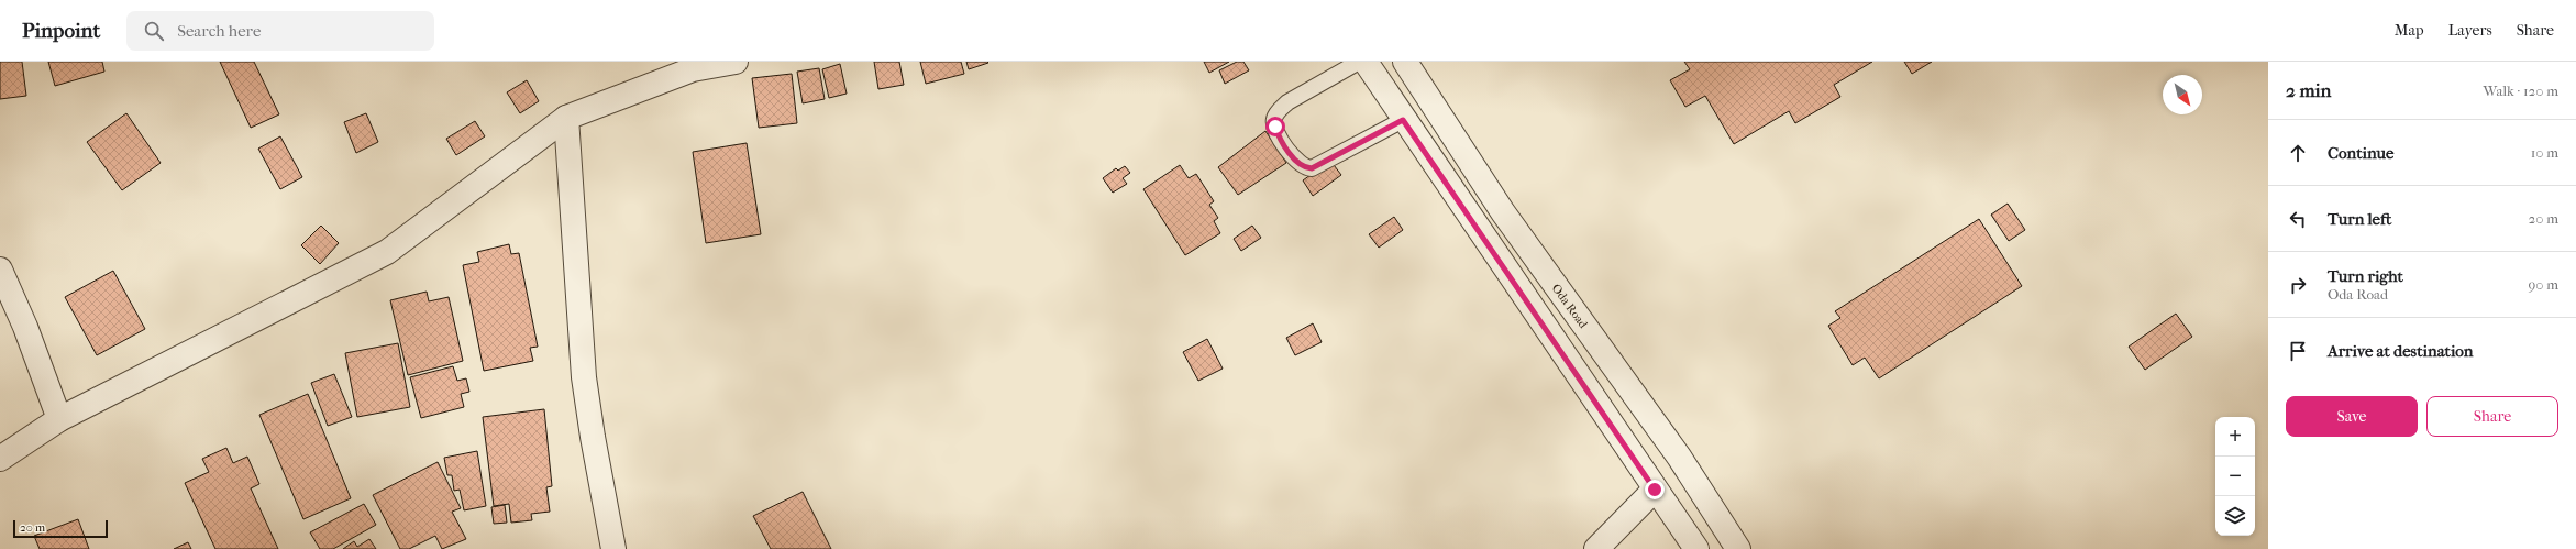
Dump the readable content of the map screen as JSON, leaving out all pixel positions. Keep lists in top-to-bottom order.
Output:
{
  "streets": {
    "street": ["Oda Road"]
  },
  "scale_bar": "20 m",
  "north": "bottom right",
  "page": {
    "header": "Pinpoint",
    "search": "Search here",
    "nav": ["Map", "Layers", "Share"],
    "heading": ["2 min", "Walk · 120 m"],
    "list": [
      ["Continue", "10 m"],
      ["Turn left", "20 m"],
      ["Turn right", "Oda Road", "90 m"],
      "Arrive at destination"
    ],
    "buttons": ["Save", "Share"],
    "map_buttons": ["+", "−"],
    "scale": "20 m"
  }
}
